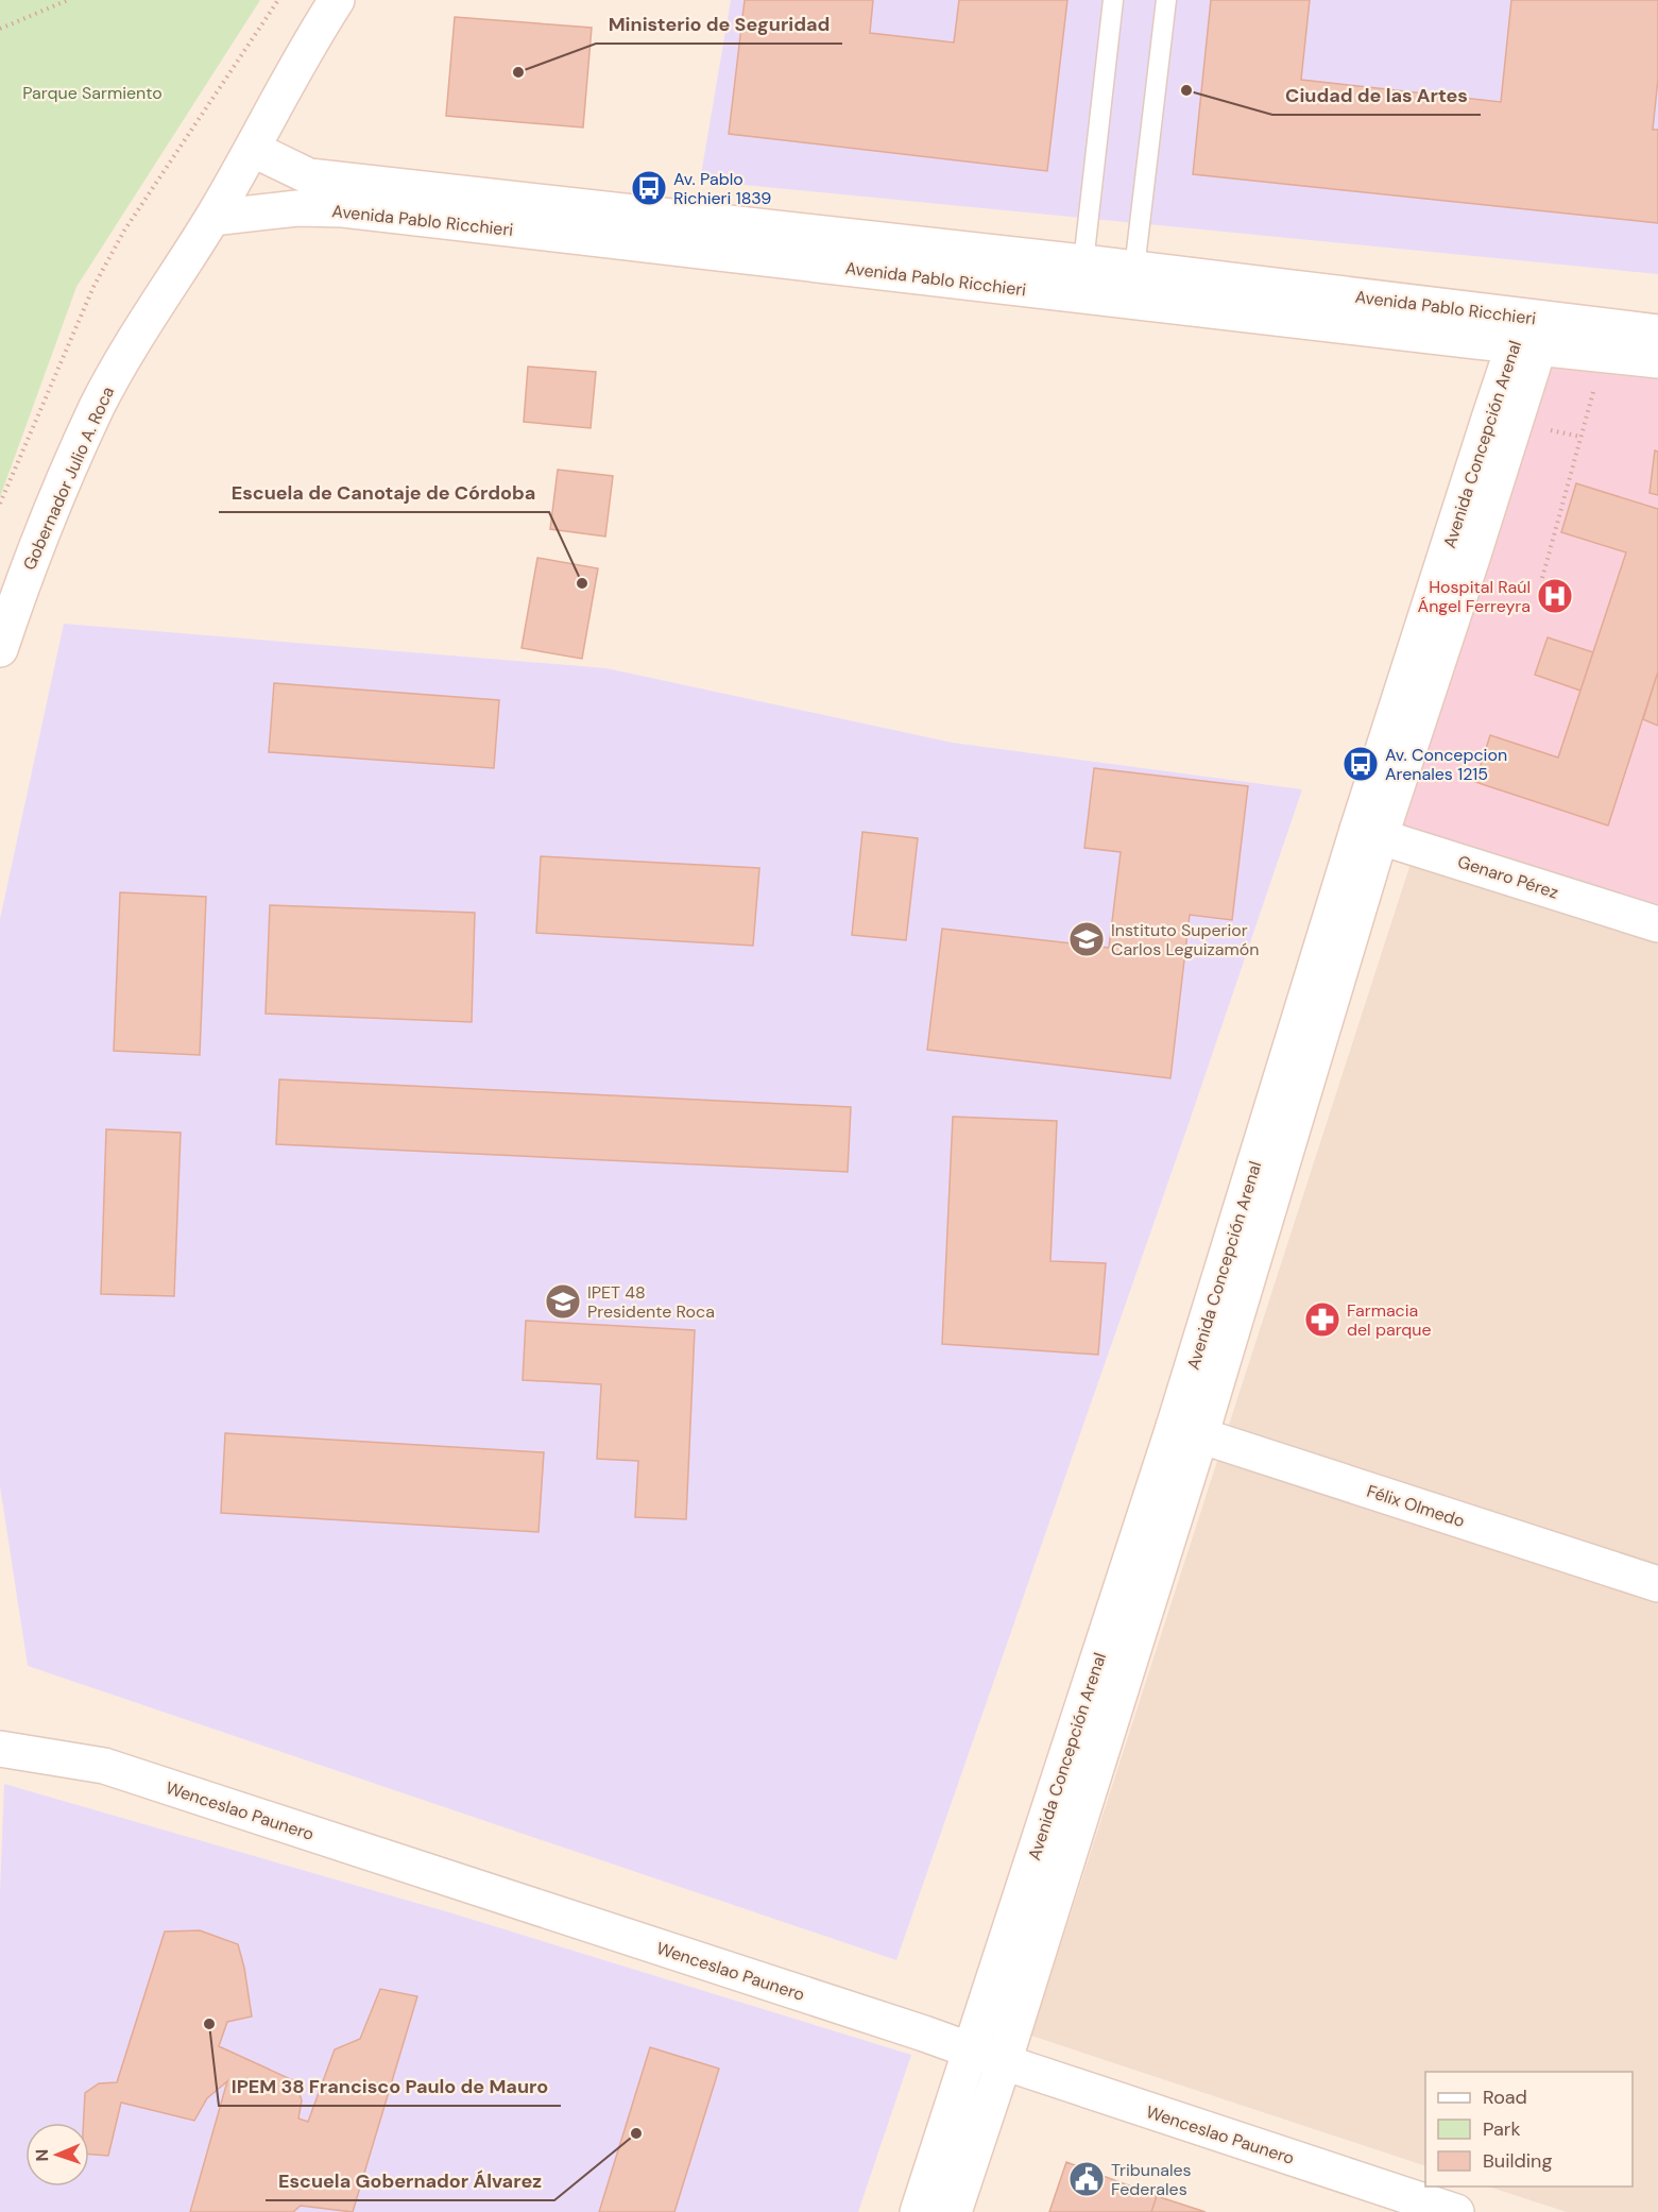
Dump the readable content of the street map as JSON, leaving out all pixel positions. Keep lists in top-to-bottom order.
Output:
{
  "streets": {
    "main road": [
      "Avenida Pablo Ricchieri",
      "Avenida Concepción Arenal",
      "Gobernador Julio A. Roca",
      "Genaro Pérez",
      "Félix Olmedo",
      "Wenceslao Paunero"
    ]
  },
  "crossings": [
    ["Avenida Pablo Ricchieri", "Avenida Concepción Arenal"],
    ["Avenida Pablo Ricchieri", "Gobernador Julio A. Roca"],
    ["Avenida Concepción Arenal", "Genaro Pérez"],
    ["Avenida Concepción Arenal", "Félix Olmedo"],
    ["Avenida Concepción Arenal", "Wenceslao Paunero"]
  ],
  "parks": ["Parque Sarmiento"],
  "places": {
    "other": [
      "Ministerio de Seguridad",
      "Ciudad de las Artes",
      "Escuela de Canotaje de Córdoba",
      "IPEM 38 Francisco Paulo de Mauro",
      "Escuela Gobernador Álvarez"
    ],
    "bus stop": ["Av. Pablo Richieri 1839", "Av. Concepcion Arenales 1215"],
    "hospital": ["Hospital Raúl Ángel Ferreyra"],
    "school or university": ["Instituto Superior Carlos Leguizamón", "IPET 48 Presidente Roca"],
    "pharmacy": ["Farmacia del parque"],
    "public building": ["Tribunales Federales"]
  },
  "legend": ["Road", "Park", "Building"],
  "north": "left"
}
